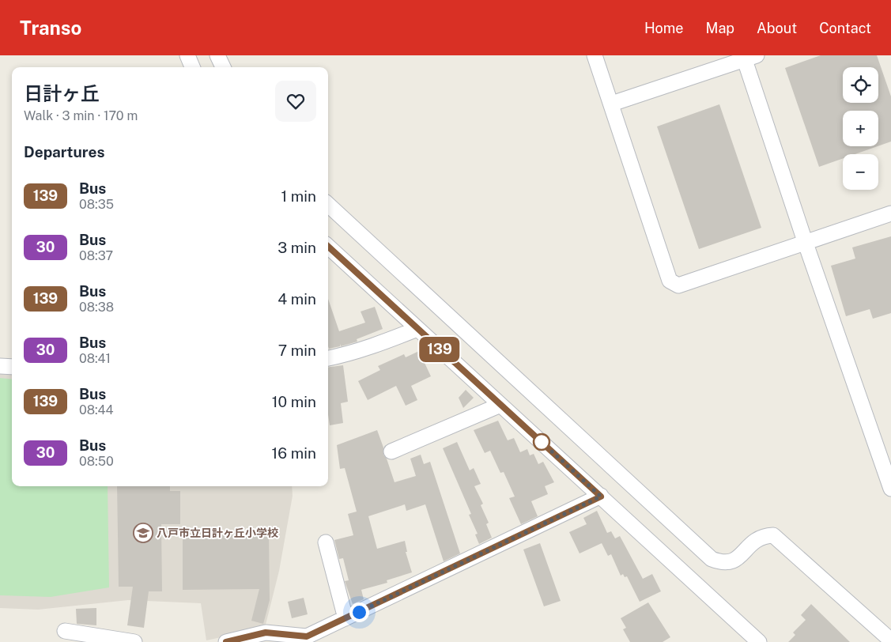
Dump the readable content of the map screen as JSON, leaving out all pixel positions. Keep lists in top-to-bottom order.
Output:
{
  "places": {
    "school or university": ["八戸市立日計ヶ丘小学校"]
  },
  "lines": ["bus line 139"],
  "page": {
    "header": "Transo",
    "nav": [
      "Home",
      "Map",
      "About",
      "Contact"
    ],
    "on_map": "139",
    "map_buttons": ["+", "−"],
    "heading": [
      ["日計ヶ丘", "Walk · 3 min · 170 m"],
      "Departures"
    ],
    "list": [
      {
        "mark": "139",
        "name": "Bus",
        "note": "08:35",
        "value": "1 min"
      },
      {
        "mark": "30",
        "name": "Bus",
        "note": "08:37",
        "value": "3 min"
      },
      {
        "mark": "139",
        "name": "Bus",
        "note": "08:38",
        "value": "4 min"
      },
      {
        "mark": "30",
        "name": "Bus",
        "note": "08:41",
        "value": "7 min"
      },
      {
        "mark": "139",
        "name": "Bus",
        "note": "08:44",
        "value": "10 min"
      },
      {
        "mark": "30",
        "name": "Bus",
        "note": "08:50",
        "value": "16 min"
      }
    ]
  }
}
